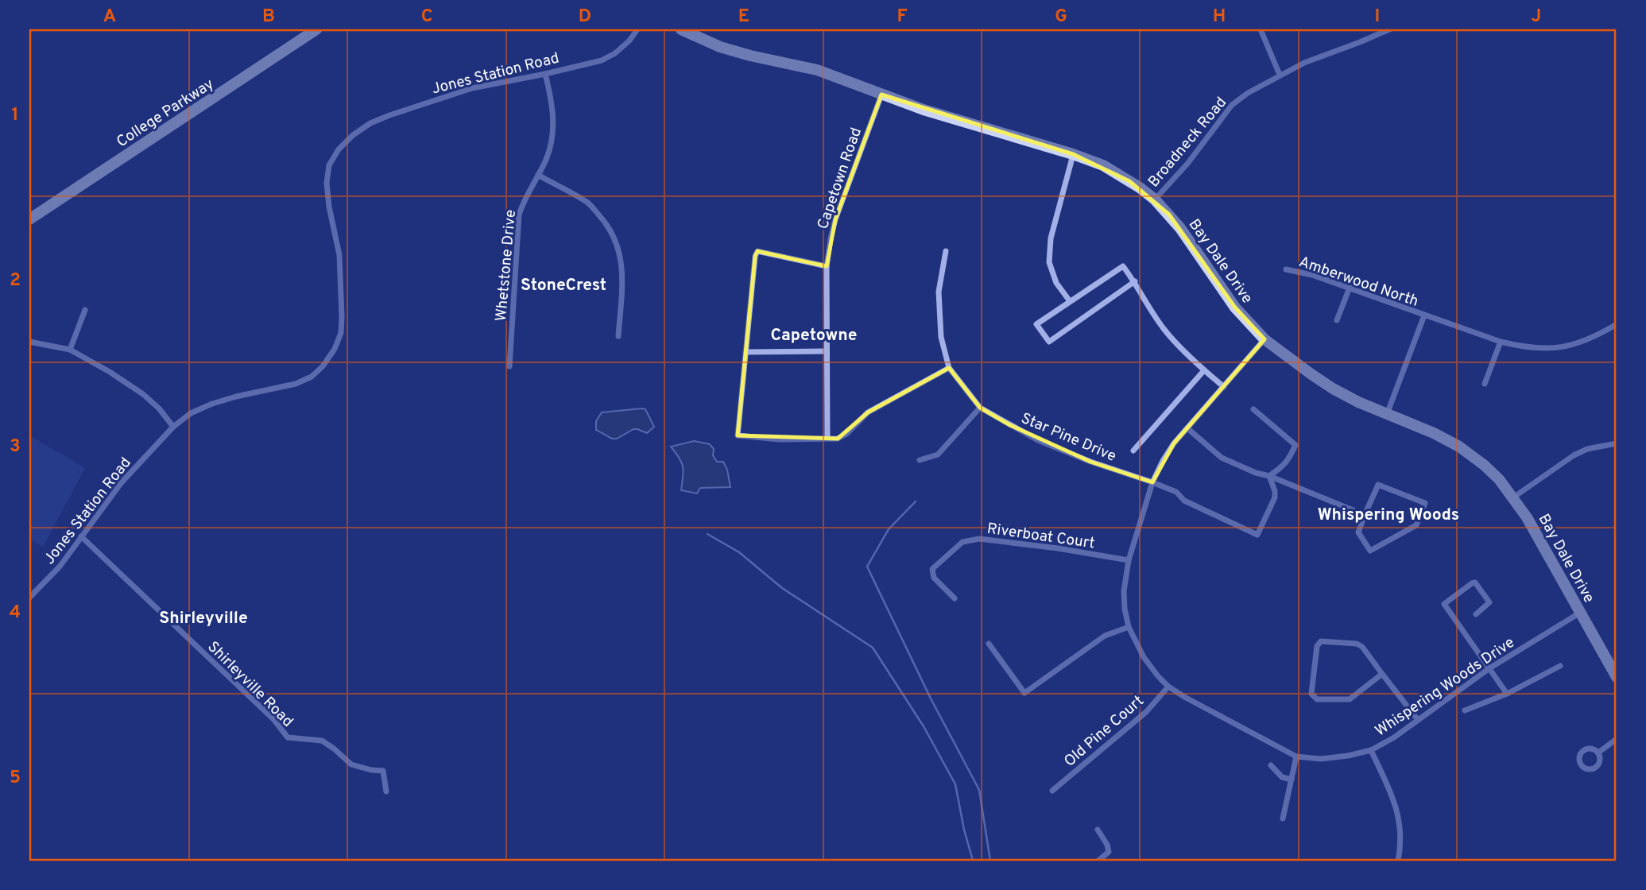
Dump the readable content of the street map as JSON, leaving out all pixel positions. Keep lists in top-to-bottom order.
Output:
{
  "streets": {
    "street": [
      "Jones Station Road",
      "College Parkway",
      "Broadneck Road",
      "Capetown Road",
      "Bay Dale Drive",
      "Whetstone Drive",
      "Amberwood North",
      "Star Pine Drive",
      "Riverboat Court",
      "Shirleyville Road",
      "Whispering Woods Drive",
      "Old Pine Court"
    ]
  },
  "crossings": [
    ["Jones Station Road", "Whetstone Drive"],
    ["Jones Station Road", "Shirleyville Road"],
    ["Broadneck Road", "Bay Dale Drive"],
    ["Capetown Road", "Bay Dale Drive"],
    ["Bay Dale Drive", "Whispering Woods Drive"],
    ["Star Pine Drive", "Whispering Woods Drive"],
    ["Riverboat Court", "Whispering Woods Drive"],
    ["Whispering Woods Drive", "Old Pine Court"]
  ],
  "districts": [
    "StoneCrest",
    "Capetowne",
    "Whispering Woods",
    "Shirleyville"
  ],
  "grid": {
    "columns": [
      "A",
      "B",
      "C",
      "D",
      "E",
      "F",
      "G",
      "H",
      "I",
      "J"
    ],
    "rows": [
      "1",
      "2",
      "3",
      "4",
      "5"
    ]
  }
}
